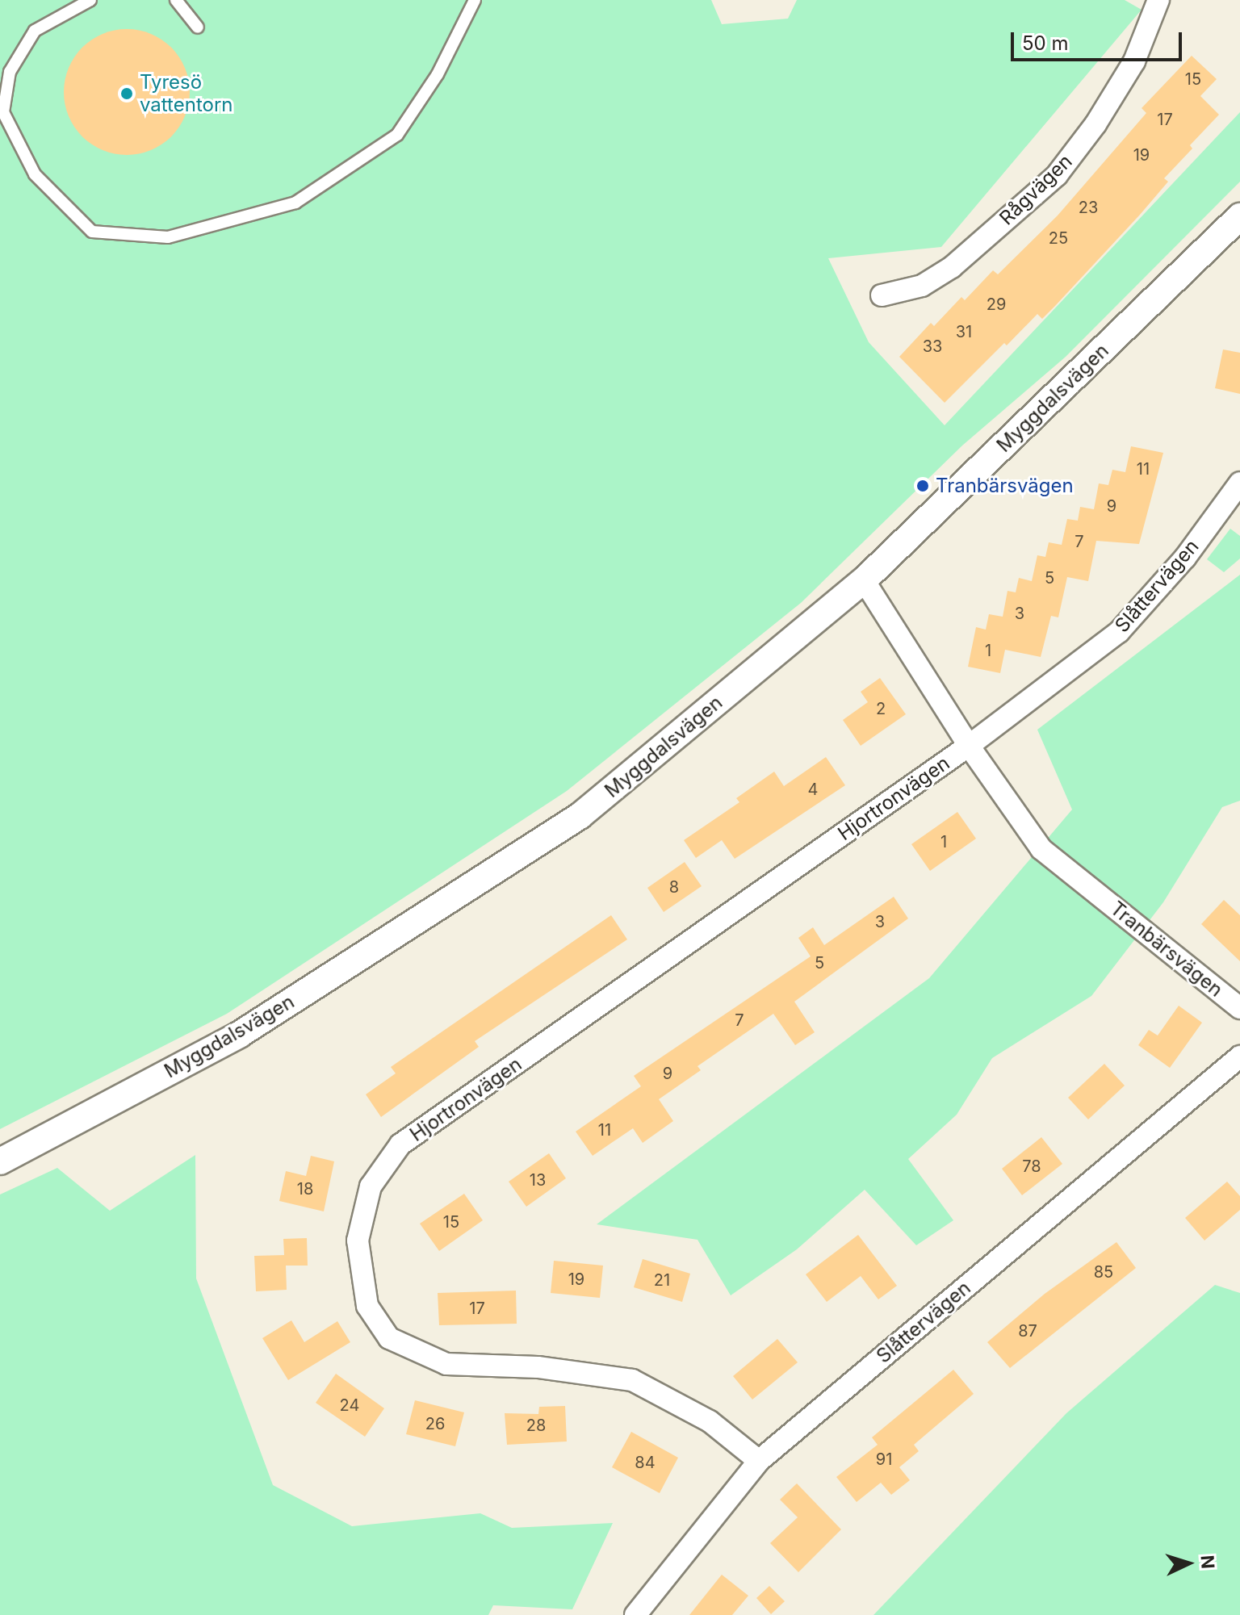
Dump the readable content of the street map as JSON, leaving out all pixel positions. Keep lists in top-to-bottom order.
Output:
{
  "streets": {
    "street": [
      "Rågvägen",
      "Myggdalsvägen",
      "Slåttervägen",
      "Hjortronvägen",
      "Tranbärsvägen"
    ]
  },
  "crossings": [
    ["Myggdalsvägen", "Tranbärsvägen"],
    ["Slåttervägen", "Hjortronvägen"],
    ["Slåttervägen", "Tranbärsvägen"],
    ["Hjortronvägen", "Tranbärsvägen"]
  ],
  "places": ["Tyresö vattentorn", "Tranbärsvägen"],
  "house_numbers": [
    "15",
    "17",
    "19",
    "23",
    "25",
    "29",
    "31",
    "33",
    "11",
    "9",
    "7",
    "5",
    "3",
    "1",
    "2",
    "4",
    "1",
    "8",
    "3",
    "5",
    "7",
    "9",
    "11",
    "78",
    "13",
    "18",
    "15",
    "85",
    "19",
    "21",
    "17",
    "87",
    "24",
    "26",
    "28",
    "91",
    "84"
  ],
  "scale_bar": "50 m",
  "north": "right"
}
